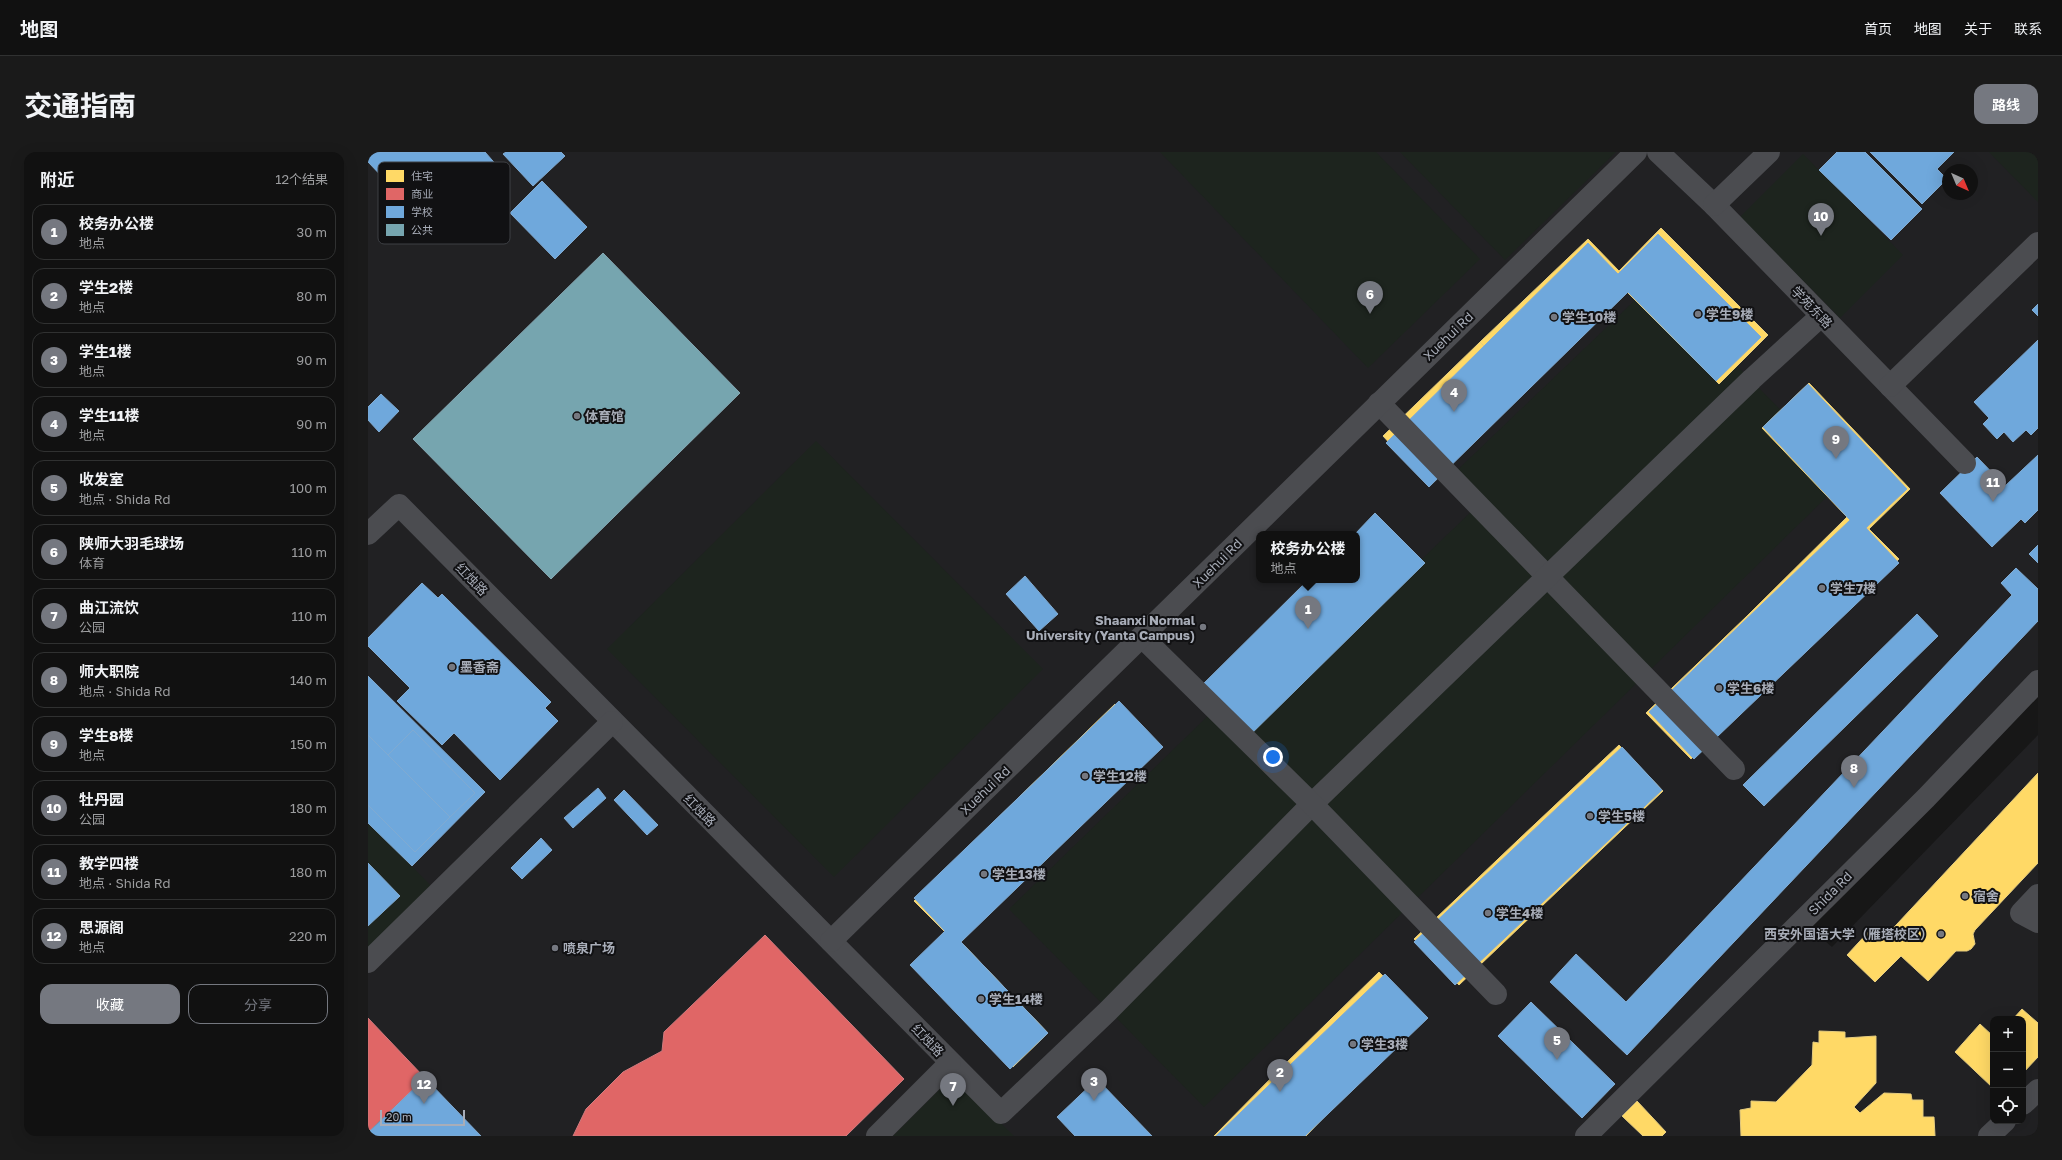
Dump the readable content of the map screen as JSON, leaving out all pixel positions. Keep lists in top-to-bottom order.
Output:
{
  "streets": {
    "street": [
      "学苑东路",
      "Xuehui Rd",
      "红烛路",
      "Shida Rd"
    ]
  },
  "crossings": [
    ["Xuehui Rd", "红烛路"]
  ],
  "places": [
    "学生9楼",
    "学生10楼",
    "体育馆",
    "学生7楼",
    "Shaanxi Normal University (Yanta Campus)",
    "墨香斋",
    "学生6楼",
    "学生12楼",
    "学生5楼",
    "学生13楼",
    "宿舍",
    "学生4楼",
    "西安外国语大学（雁塔校区）",
    "喷泉广场",
    "学生14楼",
    "学生3楼"
  ],
  "legend": [
    "住宅",
    "商业",
    "学校",
    "公共"
  ],
  "scale_bar": "20 m",
  "north": "bottom right",
  "page": {
    "header": "地图",
    "nav": [
      "首页",
      "地图",
      "关于",
      "联系"
    ],
    "title": "交通指南",
    "buttons": [
      "路线",
      ["收藏", "分享"]
    ],
    "heading": ["附近", "12个结果"],
    "pins": [
      "10",
      "6",
      "4",
      "9",
      "11",
      "1",
      "8",
      "5",
      "2",
      "3",
      "12",
      "7"
    ],
    "list": [
      {
        "mark": "1",
        "name": "校务办公楼",
        "note": "地点",
        "value": "30 m"
      },
      {
        "mark": "2",
        "name": "学生2楼",
        "note": "地点",
        "value": "80 m"
      },
      {
        "mark": "3",
        "name": "学生1楼",
        "note": "地点",
        "value": "90 m"
      },
      {
        "mark": "4",
        "name": "学生11楼",
        "note": "地点",
        "value": "90 m"
      },
      {
        "mark": "5",
        "name": "收发室",
        "note": "地点 · Shida Rd",
        "value": "100 m"
      },
      {
        "mark": "6",
        "name": "陕师大羽毛球场",
        "note": "体育",
        "value": "110 m"
      },
      {
        "mark": "7",
        "name": "曲江流饮",
        "note": "公园",
        "value": "110 m"
      },
      {
        "mark": "8",
        "name": "师大职院",
        "note": "地点 · Shida Rd",
        "value": "140 m"
      },
      {
        "mark": "9",
        "name": "学生8楼",
        "note": "地点",
        "value": "150 m"
      },
      {
        "mark": "10",
        "name": "牡丹园",
        "note": "公园",
        "value": "180 m"
      },
      {
        "mark": "11",
        "name": "教学四楼",
        "note": "地点 · Shida Rd",
        "value": "180 m"
      },
      {
        "mark": "12",
        "name": "思源阁",
        "note": "地点",
        "value": "220 m"
      }
    ],
    "popup": ["校务办公楼", "地点"],
    "map_buttons": ["+", "−"],
    "scale": "20 m"
  }
}
